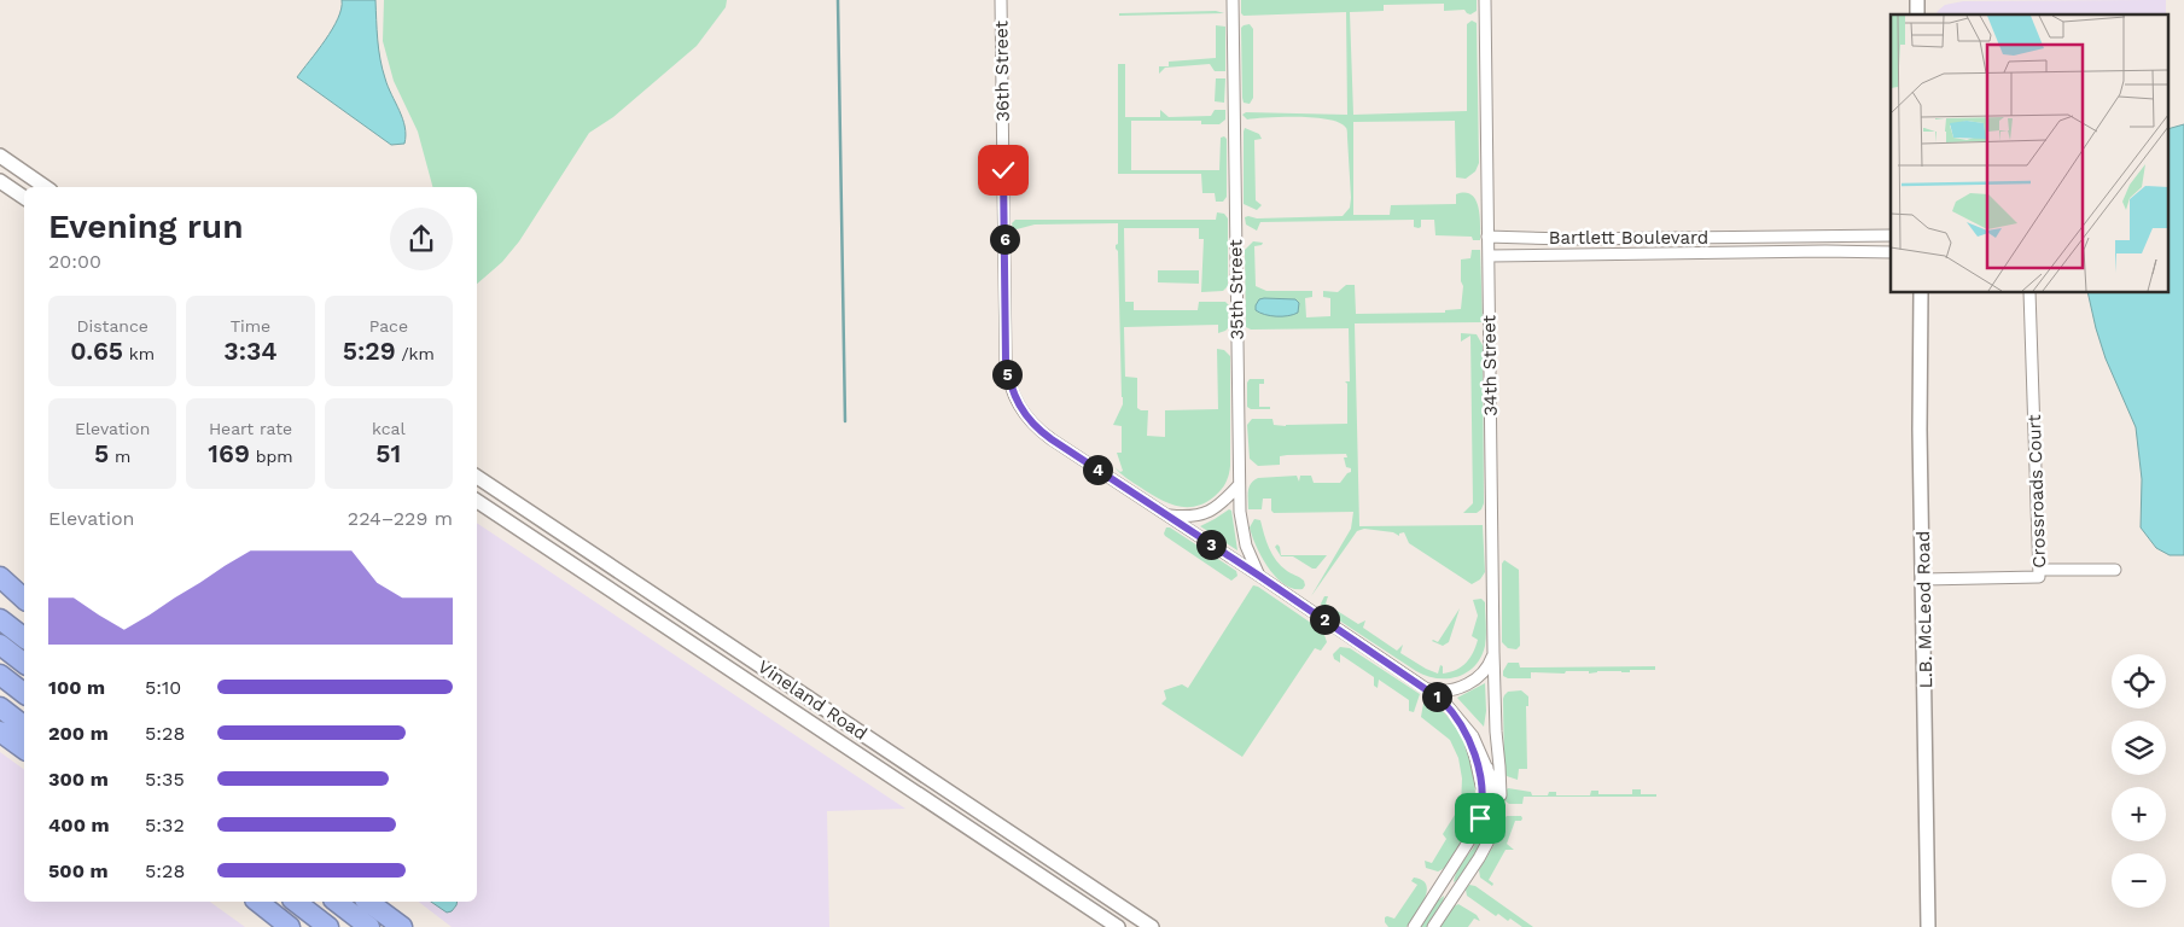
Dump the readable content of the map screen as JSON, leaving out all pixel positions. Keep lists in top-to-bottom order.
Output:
{
  "streets": {
    "street": [
      "36th Street",
      "Bartlett Boulevard",
      "35th Street",
      "34th Street",
      "Crossroads Court",
      "L.B. McLeod Road",
      "Vineland Road"
    ]
  },
  "crossings": [
    ["36th Street", "35th Street"],
    ["36th Street", "34th Street"],
    ["Bartlett Boulevard", "34th Street"],
    ["Crossroads Court", "L.B. McLeod Road"]
  ],
  "page": {
    "heading": ["Evening run", "20:00"],
    "pins": [
      "6",
      "5",
      "4",
      "3",
      "2",
      "1"
    ],
    "stats": [
      ["Distance", "0.65 km"],
      ["Time", "3:34"],
      ["Pace", "5:29 /km"],
      ["Elevation", "5 m"],
      ["Heart rate", "169 bpm"],
      ["kcal", "51"]
    ],
    "chart": ["Elevation", "224–229 m"],
    "map_buttons": ["+", "−"],
    "list": [
      {
        "name": "100 m",
        "note": "5:10"
      },
      {
        "name": "200 m",
        "note": "5:28"
      },
      {
        "name": "300 m",
        "note": "5:35"
      },
      {
        "name": "400 m",
        "note": "5:32"
      },
      {
        "name": "500 m",
        "note": "5:28"
      }
    ]
  }
}
